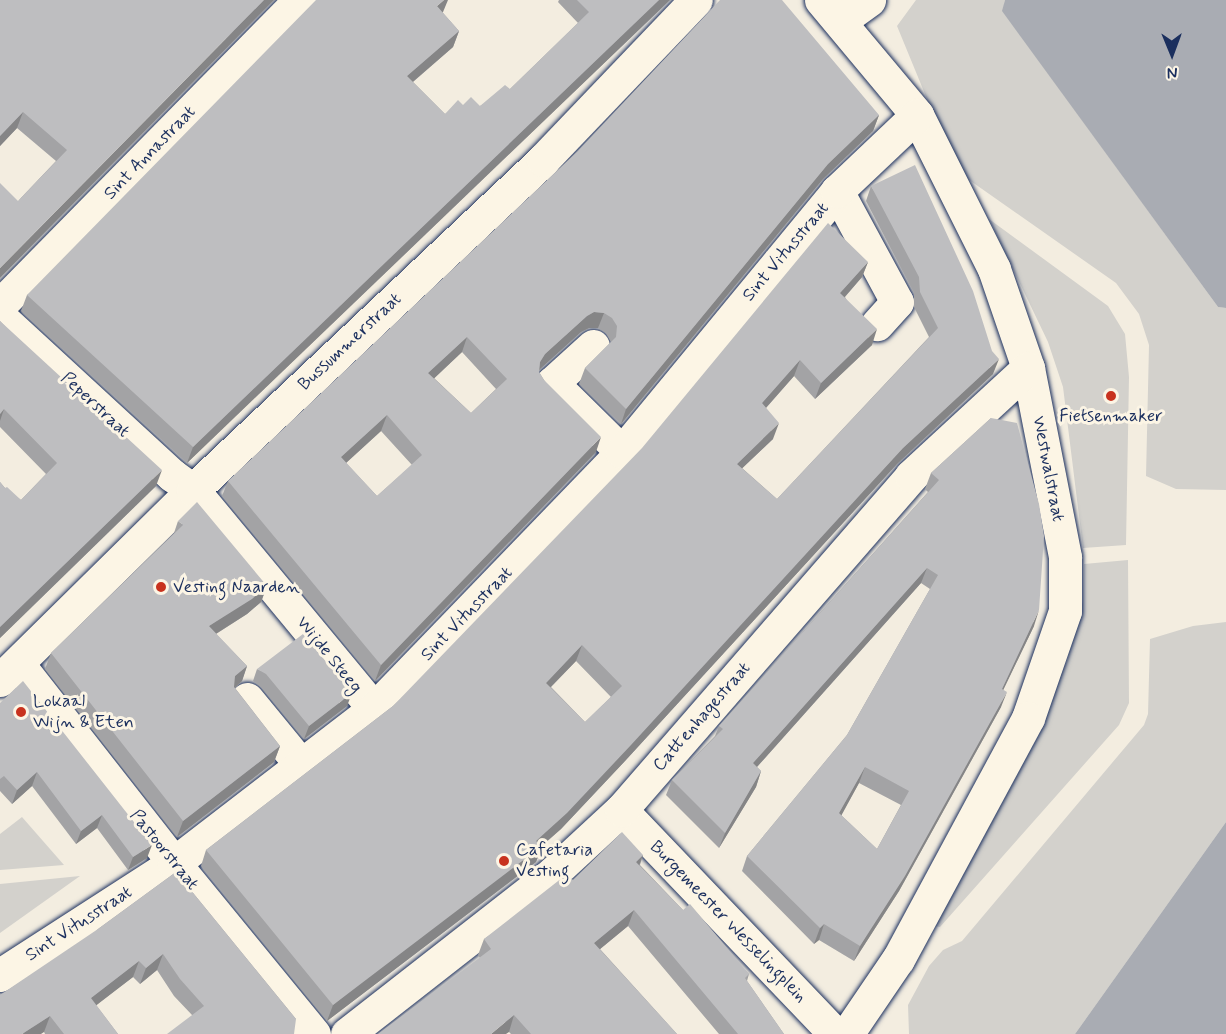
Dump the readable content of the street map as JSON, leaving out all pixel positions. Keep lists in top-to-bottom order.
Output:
{
  "streets": {
    "street": [
      "Sint Annastraat",
      "Sint Vitusstraat",
      "Bussummerstraat",
      "Peperstraat",
      "Westwalstraat",
      "Wijde Steeg",
      "Cattenhagestraat",
      "Pastoorstraat",
      "Burgemeester Wesselingplein"
    ]
  },
  "crossings": [
    ["Sint Vitusstraat", "Westwalstraat"],
    ["Sint Vitusstraat", "Wijde Steeg"],
    ["Sint Vitusstraat", "Pastoorstraat"],
    ["Bussummerstraat", "Peperstraat"],
    ["Bussummerstraat", "Wijde Steeg"],
    ["Bussummerstraat", "Pastoorstraat"],
    ["Peperstraat", "Wijde Steeg"],
    ["Westwalstraat", "Cattenhagestraat"],
    ["Cattenhagestraat", "Burgemeester Wesselingplein"]
  ],
  "places": [
    "Fietsenmaker",
    "Vesting Naarden",
    "Lokaal Wijn & Eten",
    "Cafetaria Vesting"
  ],
  "north": "bottom"
}
